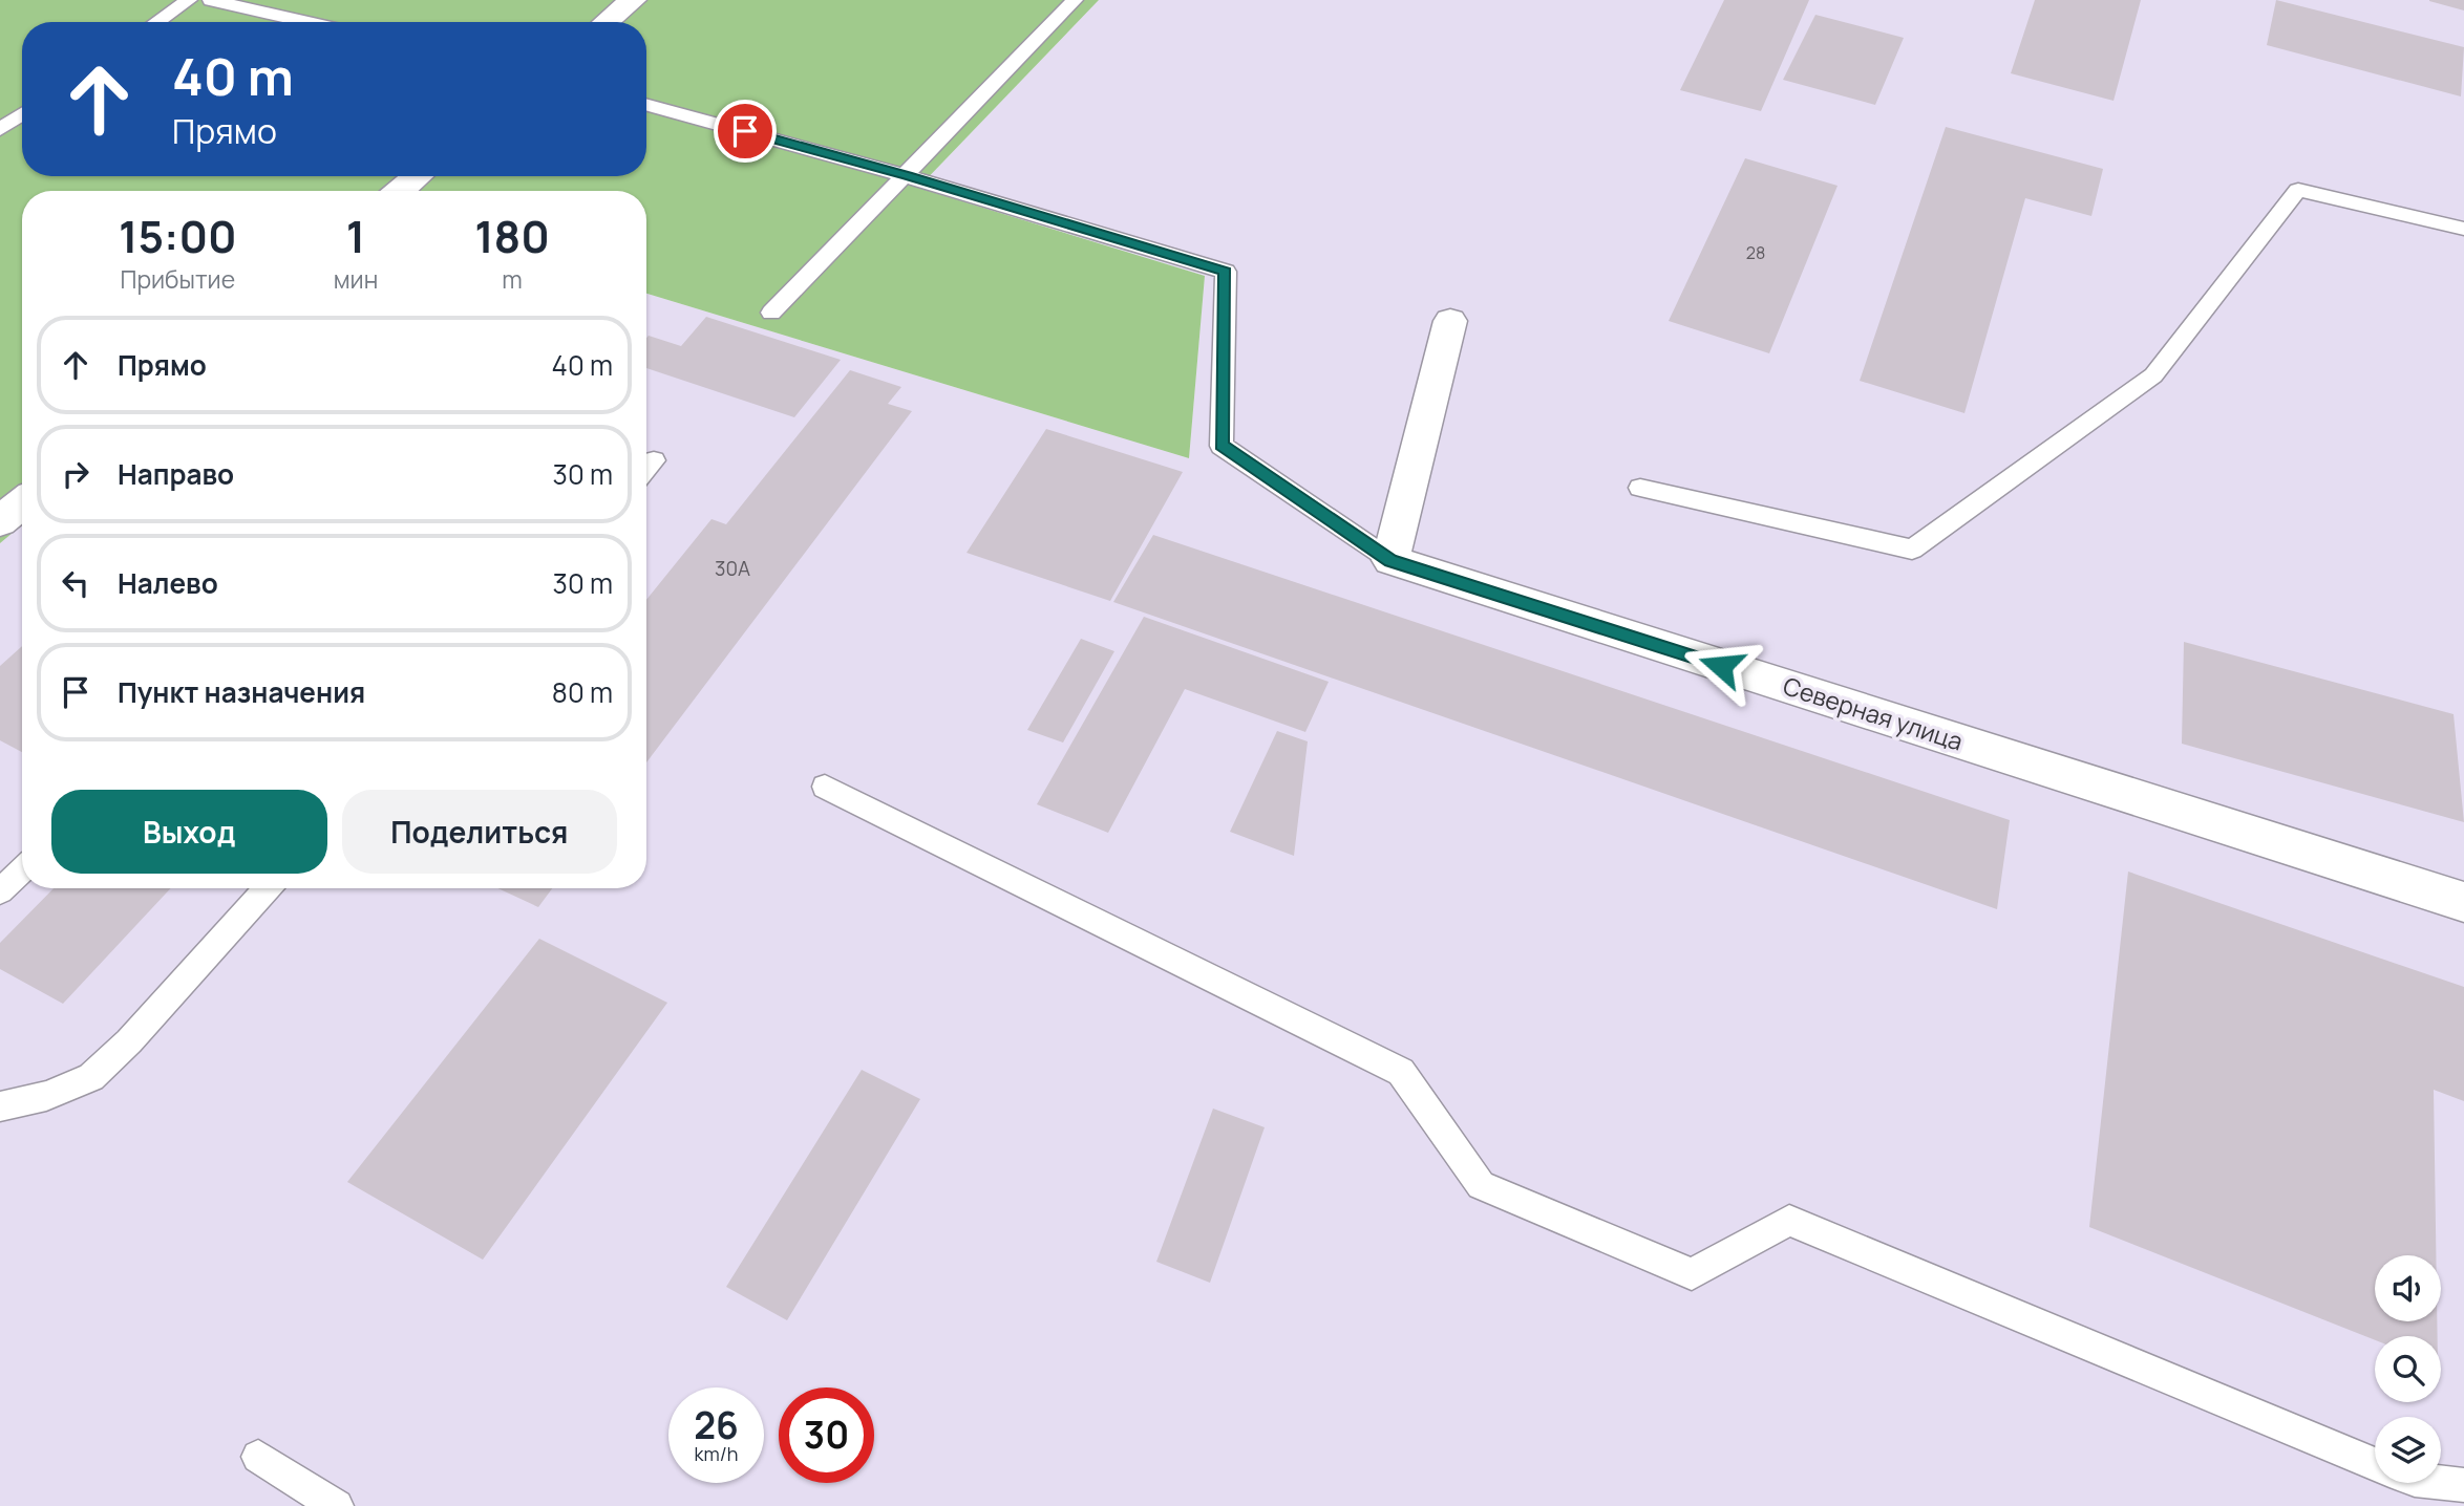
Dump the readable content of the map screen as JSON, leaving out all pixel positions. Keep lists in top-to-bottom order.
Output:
{
  "streets": {
    "street": ["Северная улица"]
  },
  "house_numbers": ["28", "30А"],
  "page": {
    "turn": ["40 m", "Прямо"],
    "eta": [
      "15:00",
      "Прибытие",
      "1",
      "мин",
      "180",
      "m"
    ],
    "list": [
      {
        "name": "Прямо",
        "value": "40 m"
      },
      {
        "name": "Направо",
        "value": "30 m"
      },
      {
        "name": "Налево",
        "value": "30 m"
      },
      {
        "name": "Пункт назначения",
        "value": "80 m"
      }
    ],
    "buttons": ["Выход", "Поделиться"],
    "speed": "26 km/h",
    "limit": "30"
  }
}
